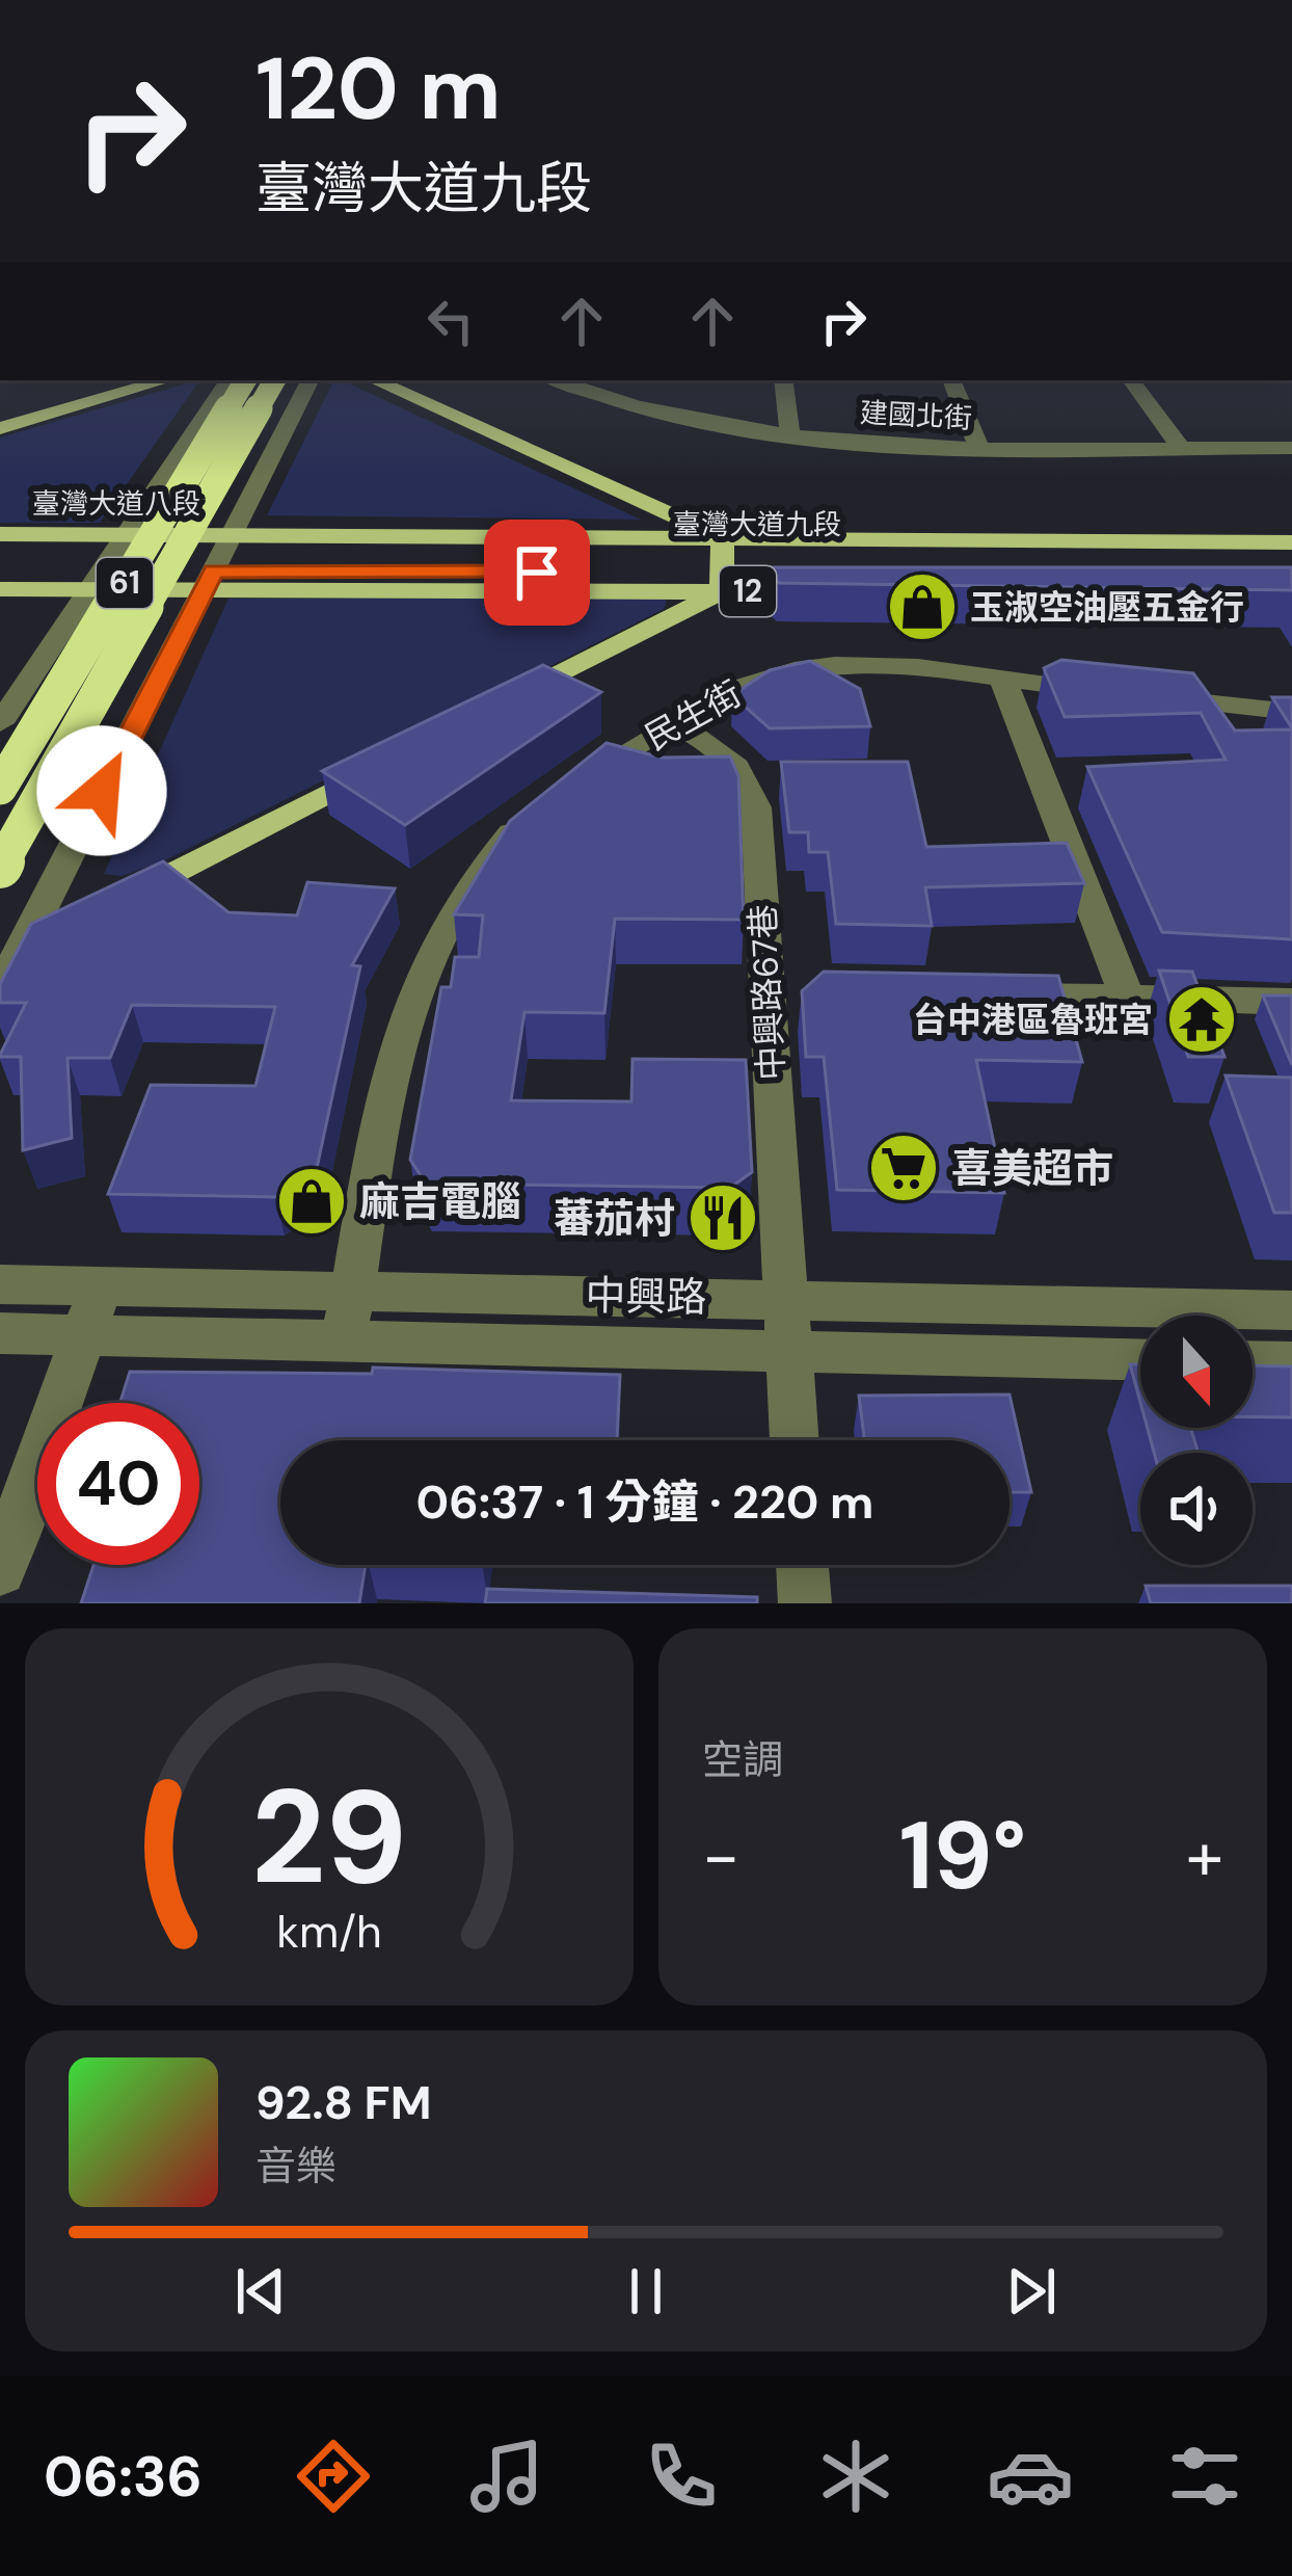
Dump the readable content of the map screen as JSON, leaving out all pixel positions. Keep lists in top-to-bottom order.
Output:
{
  "streets": {
    "highway": ["61"],
    "main road": ["臺灣大道八段", "臺灣大道九段", "12"],
    "street": [
      "建國北街",
      "民生街",
      "中興路67巷",
      "中興路"
    ]
  },
  "crossings": [
    ["臺灣大道八段", "臺灣大道九段"],
    ["民生街", "中興路67巷"],
    ["中興路67巷", "中興路"]
  ],
  "places": {
    "shop": ["玉淑空油壓五金行", "麻吉電腦"],
    "temple": ["台中港區魯班宮"],
    "supermarket": ["喜美超市"],
    "restaurant": ["蕃茄村"]
  },
  "north": "bottom",
  "page": {
    "turn": ["120 m", "臺灣大道九段"],
    "limit": "40",
    "trip": "06:37 · 1 分鐘 · 220 m",
    "tile": "空調",
    "heat": ["−", "19°", "+"],
    "song": ["92.8 FM", "音樂"],
    "tabs": "06:36",
    "gauge": ["29", "km/h"]
  }
}
